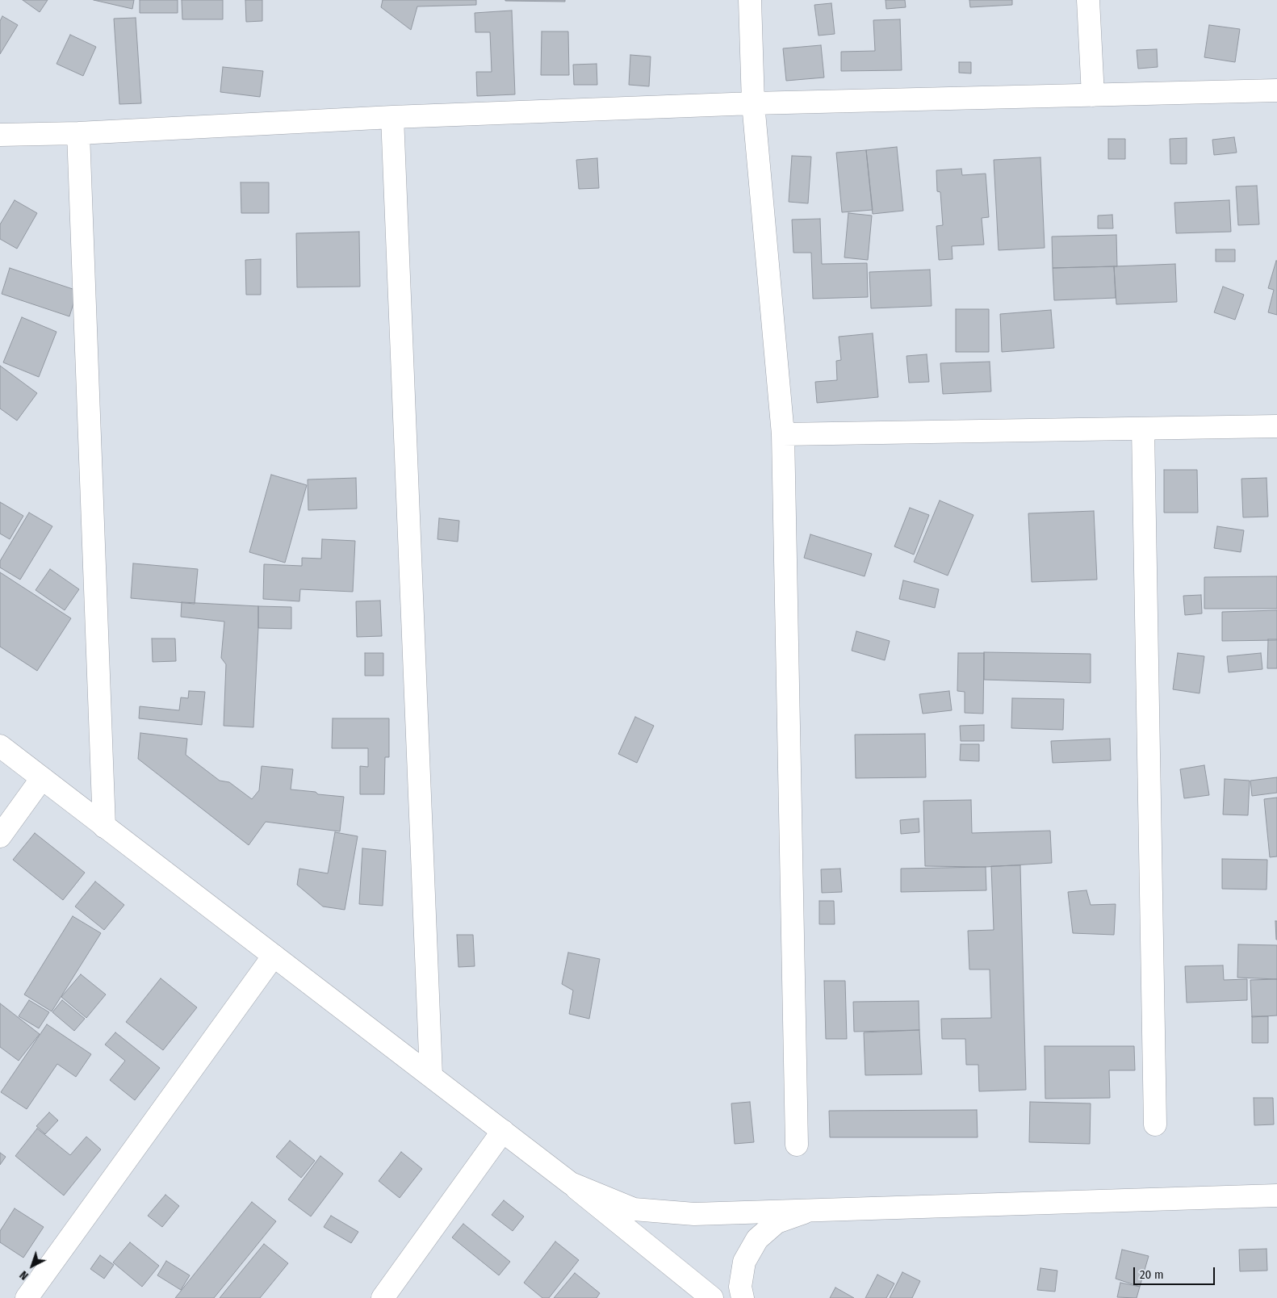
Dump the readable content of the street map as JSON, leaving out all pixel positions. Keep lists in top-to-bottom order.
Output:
{
  "scale_bar": "20 m",
  "north": "bottom left"
}
